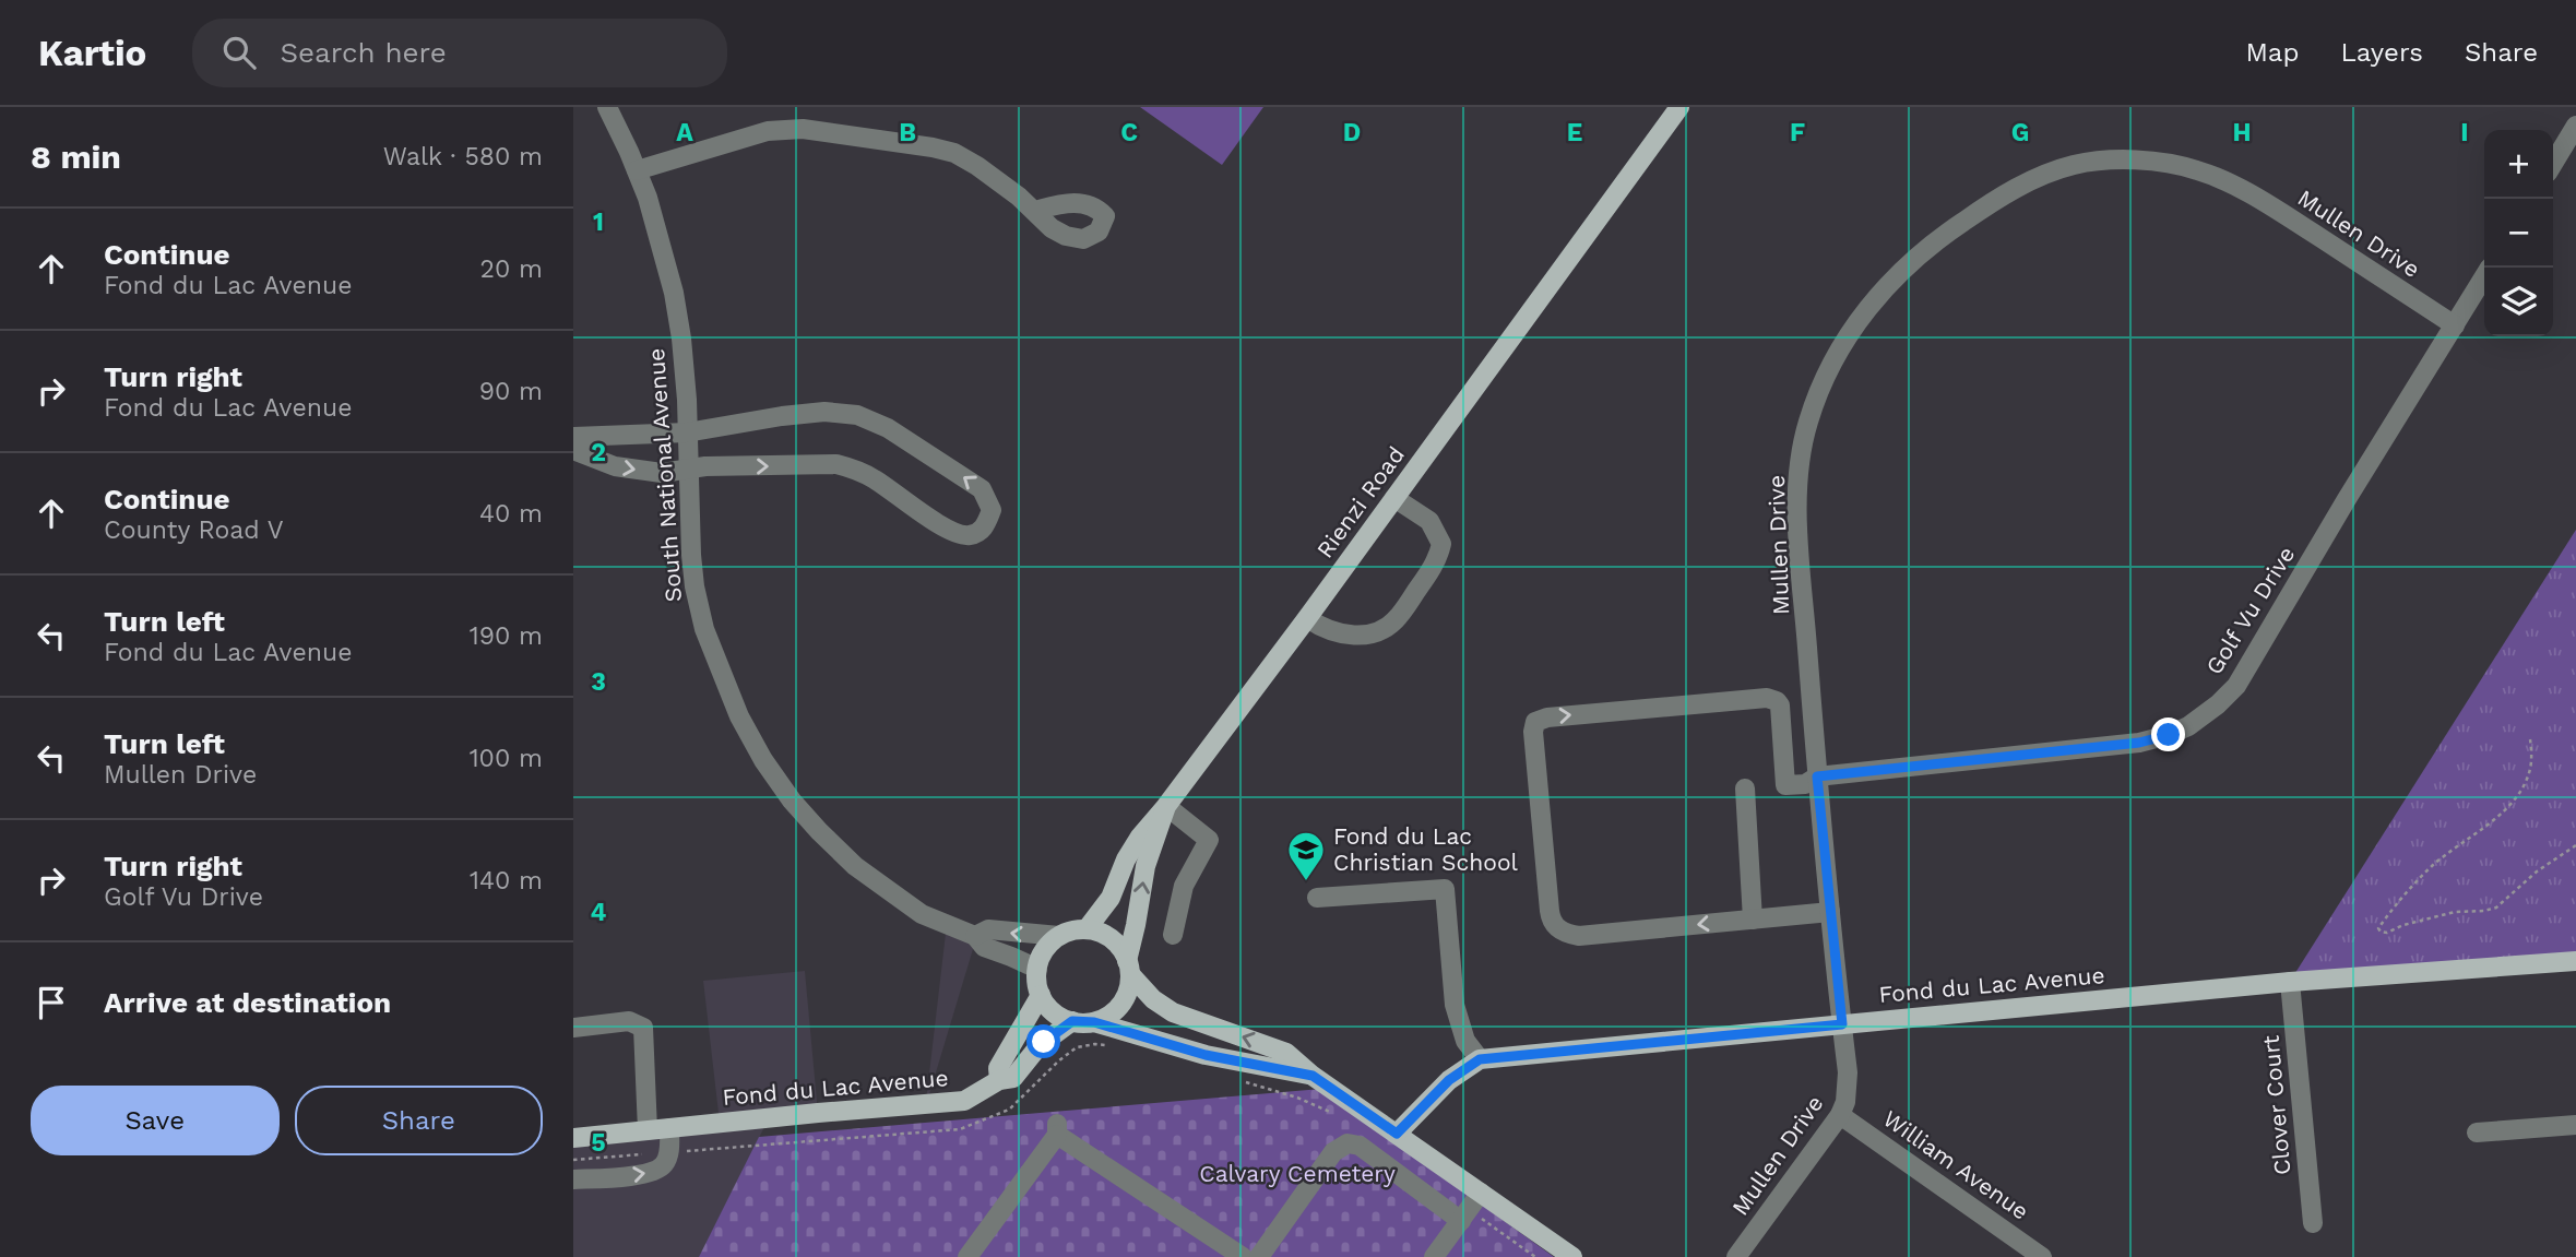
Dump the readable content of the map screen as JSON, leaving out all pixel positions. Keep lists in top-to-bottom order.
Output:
{
  "streets": {
    "main road": ["Rienzi Road", "Fond du Lac Avenue"],
    "street": [
      "Mullen Drive",
      "South National Avenue",
      "Golf Vu Drive",
      "Clover Court",
      "William Avenue"
    ]
  },
  "crossings": [
    ["Mullen Drive", "Golf Vu Drive"],
    ["Mullen Drive", "Fond du Lac Avenue"],
    ["Mullen Drive", "William Avenue"],
    ["South National Avenue", "Rienzi Road"],
    ["South National Avenue", "Fond du Lac Avenue"],
    ["Rienzi Road", "Fond du Lac Avenue"],
    ["Fond du Lac Avenue", "Clover Court"]
  ],
  "parks": ["Calvary Cemetery"],
  "places": {
    "school or university": ["Fond du Lac Christian School"]
  },
  "page": {
    "header": "Kartio",
    "search": "Search here",
    "nav": ["Map", "Layers", "Share"],
    "heading": ["8 min", "Walk · 580 m"],
    "map_buttons": ["+", "−"],
    "list": [
      ["Continue", "Fond du Lac Avenue", "20 m"],
      ["Turn right", "Fond du Lac Avenue", "90 m"],
      ["Continue", "County Road V", "40 m"],
      ["Turn left", "Fond du Lac Avenue", "190 m"],
      ["Turn left", "Mullen Drive", "100 m"],
      ["Turn right", "Golf Vu Drive", "140 m"],
      "Arrive at destination"
    ],
    "buttons": ["Save", "Share"]
  },
  "grid": {
    "columns": [
      "A",
      "B",
      "C",
      "D",
      "E",
      "F",
      "G",
      "H",
      "I"
    ],
    "rows": [
      "1",
      "2",
      "3",
      "4",
      "5"
    ]
  }
}
